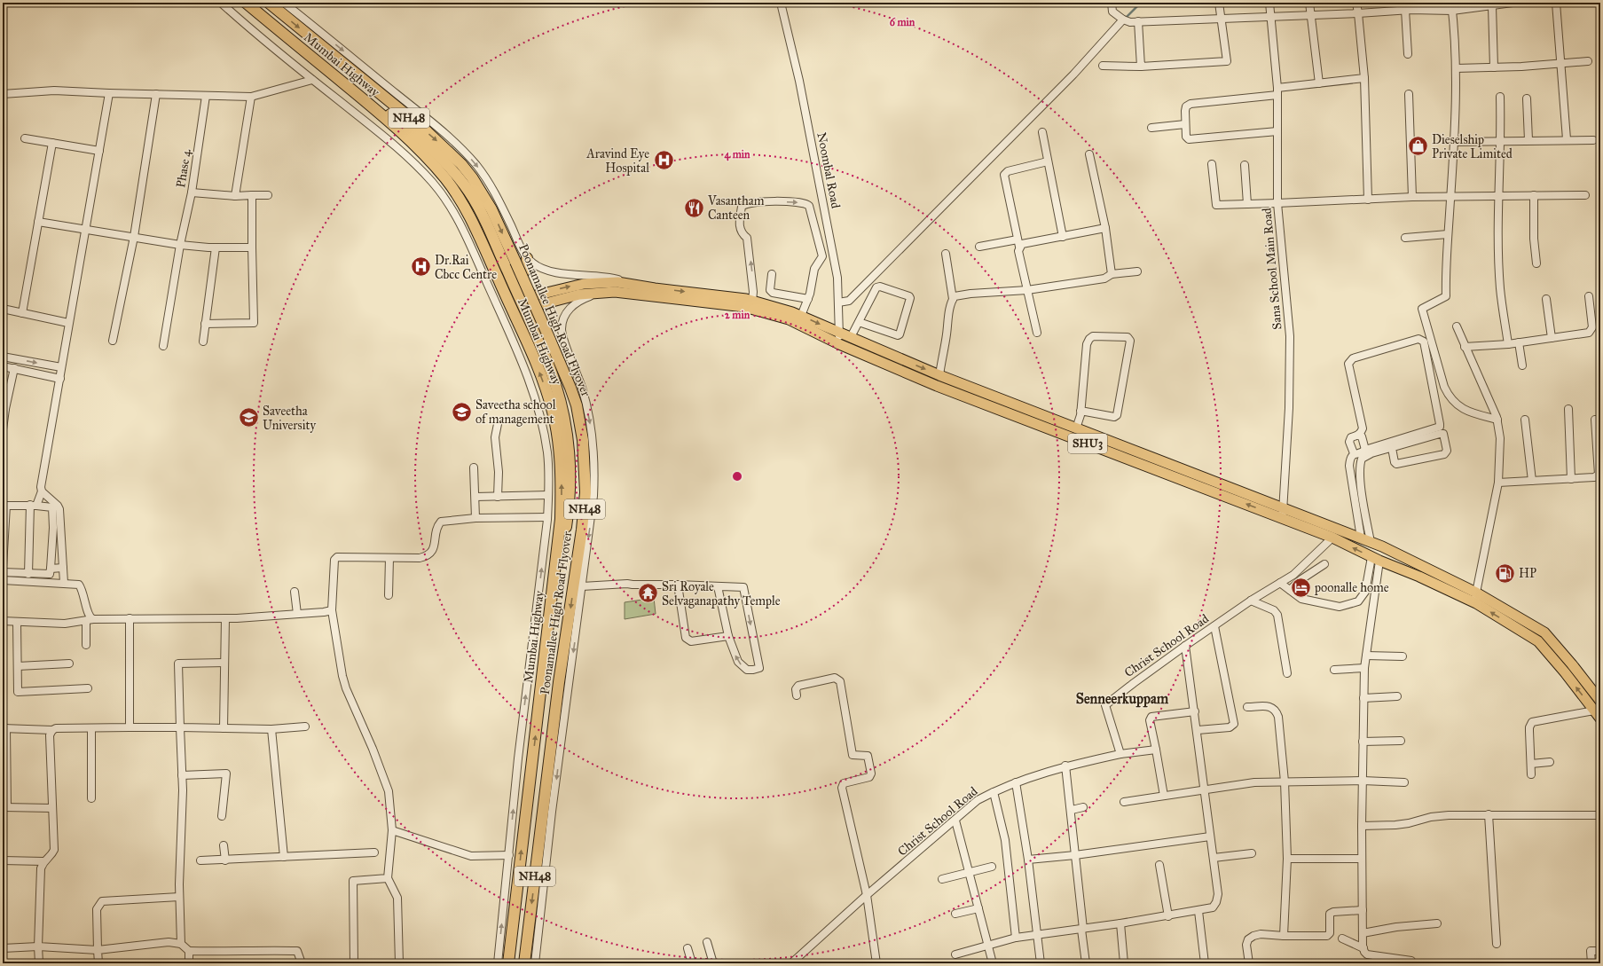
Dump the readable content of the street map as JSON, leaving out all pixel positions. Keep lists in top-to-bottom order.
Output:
{
  "streets": {
    "highway": ["Mumbai Highway", "NH48", "Poonamallee High Road Flyover"],
    "main road": ["SHU3"],
    "street": [
      "Phase 4",
      "Noombal Road",
      "Sana School Main Road",
      "Christ School Road"
    ]
  },
  "crossings": [
    ["NH48", "Poonamallee High Road Flyover"],
    ["Noombal Road", "SHU3"],
    ["Sana School Main Road", "SHU3"],
    ["SHU3", "Christ School Road"]
  ],
  "districts": ["Senneerkuppam"],
  "places": {
    "shop": ["Dieselship Private Limited"],
    "hospital": ["Aravind Eye Hospital", "Dr.Rai Cbcc Centre"],
    "restaurant": ["Vasantham Canteen"],
    "school or university": ["Saveetha school of management", "Saveetha University"],
    "fuel station": ["HP"],
    "hotel": ["poonalle home"],
    "temple": ["Sri Royale Selvaganapathy Temple"]
  },
  "rings": ["6 min", "4 min", "2 min"]
}
